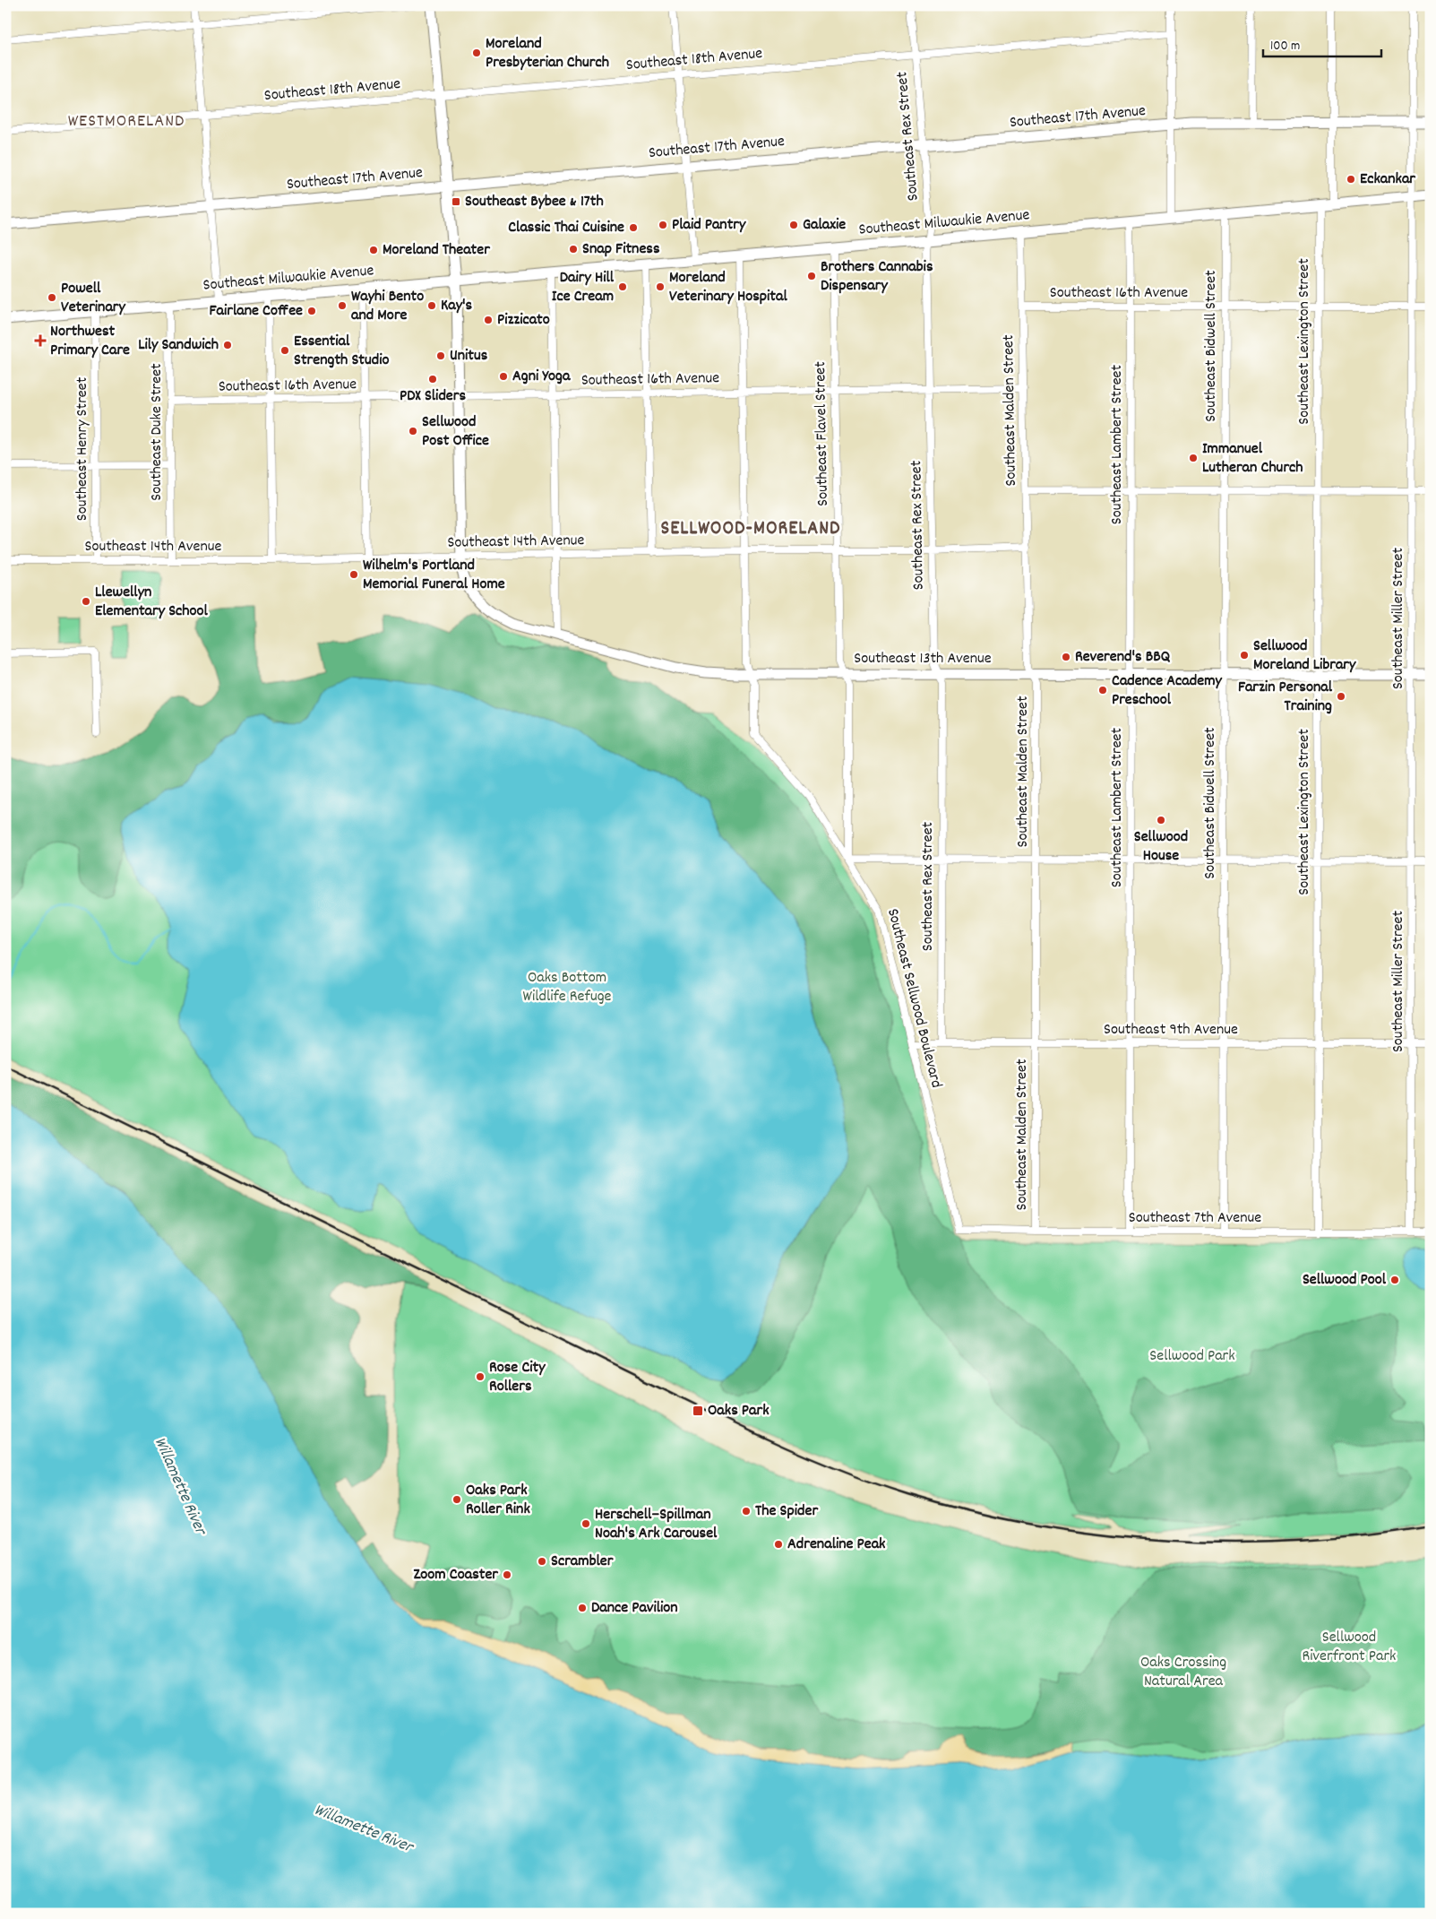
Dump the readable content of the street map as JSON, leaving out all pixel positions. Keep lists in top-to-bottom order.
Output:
{
  "streets": {
    "street": [
      "Southeast 18th Avenue",
      "Southeast 17th Avenue",
      "Southeast Rex Street",
      "Southeast Milwaukie Avenue",
      "Southeast 16th Avenue",
      "Southeast Lexington Street",
      "Southeast Bidwell Street",
      "Southeast Malden Street",
      "Southeast Duke Street",
      "Southeast Flavel Street",
      "Southeast Lambert Street",
      "Southeast Henry Street",
      "Southeast 14th Avenue",
      "Southeast Miller Street",
      "Southeast 13th Avenue",
      "Southeast Sellwood Boulevard",
      "Southeast 9th Avenue",
      "Southeast 7th Avenue"
    ]
  },
  "crossings": [
    ["Southeast 18th Avenue", "Southeast Rex Street"],
    ["Southeast 18th Avenue", "Southeast 13th Avenue"],
    ["Southeast 17th Avenue", "Southeast Rex Street"],
    ["Southeast 17th Avenue", "Southeast Miller Street"],
    ["Southeast 17th Avenue", "Southeast 13th Avenue"],
    ["Southeast Rex Street", "Southeast Milwaukie Avenue"],
    ["Southeast Rex Street", "Southeast 16th Avenue"],
    ["Southeast Rex Street", "Southeast 14th Avenue"],
    ["Southeast Rex Street", "Southeast 13th Avenue"],
    ["Southeast Rex Street", "Southeast 9th Avenue"],
    ["Southeast Milwaukie Avenue", "Southeast Lexington Street"],
    ["Southeast Milwaukie Avenue", "Southeast Bidwell Street"],
    ["Southeast Milwaukie Avenue", "Southeast Malden Street"],
    ["Southeast Milwaukie Avenue", "Southeast Duke Street"],
    ["Southeast Milwaukie Avenue", "Southeast Flavel Street"],
    ["Southeast Milwaukie Avenue", "Southeast Lambert Street"],
    ["Southeast Milwaukie Avenue", "Southeast Henry Street"],
    ["Southeast Milwaukie Avenue", "Southeast Miller Street"],
    ["Southeast Milwaukie Avenue", "Southeast 13th Avenue"],
    ["Southeast Milwaukie Avenue", "Southeast Sellwood Boulevard"],
    ["Southeast 16th Avenue", "Southeast Lexington Street"],
    ["Southeast 16th Avenue", "Southeast Bidwell Street"],
    ["Southeast 16th Avenue", "Southeast Malden Street"],
    ["Southeast 16th Avenue", "Southeast Duke Street"],
    ["Southeast 16th Avenue", "Southeast Flavel Street"],
    ["Southeast 16th Avenue", "Southeast Lambert Street"],
    ["Southeast 16th Avenue", "Southeast Miller Street"],
    ["Southeast 16th Avenue", "Southeast 13th Avenue"],
    ["Southeast 16th Avenue", "Southeast Sellwood Boulevard"],
    ["Southeast Lexington Street", "Southeast 13th Avenue"],
    ["Southeast Lexington Street", "Southeast 9th Avenue"],
    ["Southeast Lexington Street", "Southeast 7th Avenue"],
    ["Southeast Bidwell Street", "Southeast 13th Avenue"],
    ["Southeast Bidwell Street", "Southeast 9th Avenue"],
    ["Southeast Bidwell Street", "Southeast 7th Avenue"],
    ["Southeast Malden Street", "Southeast 14th Avenue"],
    ["Southeast Malden Street", "Southeast 13th Avenue"],
    ["Southeast Malden Street", "Southeast 9th Avenue"],
    ["Southeast Malden Street", "Southeast 7th Avenue"],
    ["Southeast Duke Street", "Southeast 14th Avenue"],
    ["Southeast Flavel Street", "Southeast 14th Avenue"],
    ["Southeast Flavel Street", "Southeast 13th Avenue"],
    ["Southeast Flavel Street", "Southeast Sellwood Boulevard"],
    ["Southeast Lambert Street", "Southeast 13th Avenue"],
    ["Southeast Lambert Street", "Southeast 9th Avenue"],
    ["Southeast Lambert Street", "Southeast 7th Avenue"],
    ["Southeast Henry Street", "Southeast 14th Avenue"],
    ["Southeast 14th Avenue", "Southeast 13th Avenue"],
    ["Southeast 14th Avenue", "Southeast Sellwood Boulevard"],
    ["Southeast Miller Street", "Southeast 13th Avenue"],
    ["Southeast Miller Street", "Southeast 9th Avenue"],
    ["Southeast Miller Street", "Southeast 7th Avenue"],
    ["Southeast 13th Avenue", "Southeast Sellwood Boulevard"],
    ["Southeast Sellwood Boulevard", "Southeast 9th Avenue"],
    ["Southeast Sellwood Boulevard", "Southeast 7th Avenue"]
  ],
  "districts": ["WESTMORELAND", "SELLWOOD-MORELAND"],
  "water": ["Willamette River"],
  "parks": [
    "Oaks Bottom Wildlife Refuge",
    "Sellwood Park",
    "Sellwood Riverfront Park",
    "Oaks Crossing Natural Area"
  ],
  "places": {
    "other": [
      "Moreland Presbyterian Church",
      "Eckankar",
      "Plaid Pantry",
      "Galaxie",
      "Classic Thai Cuisine",
      "Snap Fitness",
      "Moreland Theater",
      "Brothers Cannabis Dispensary",
      "Dairy Hill Ice Cream",
      "Moreland Veterinary Hospital",
      "Powell Veterinary",
      "Wayhi Bento and More",
      "Kay's",
      "Fairlane Coffee",
      "Pizzicato",
      "Lily Sandwich",
      "Essential Strength Studio",
      "Unitus",
      "Agni Yoga",
      "PDX Sliders",
      "Sellwood Post Office",
      "Immanuel Lutheran Church",
      "Wilhelm's Portland Memorial Funeral Home",
      "Llewellyn Elementary School",
      "Sellwood Moreland Library",
      "Reverend's BBQ",
      "Cadence Academy Preschool",
      "Farzin Personal Training",
      "Sellwood House",
      "Sellwood Pool",
      "Rose City Rollers",
      "Oaks Park Roller Rink",
      "The Spider",
      "Herschell–Spillman Noah's Ark Carousel",
      "Adrenaline Peak",
      "Scrambler",
      "Zoom Coaster",
      "Dance Pavilion"
    ],
    "transit": ["Southeast Bybee & 17th", "Oaks Park"],
    "health": ["Northwest Primary Care"]
  },
  "scale_bar": "100 m"
}
